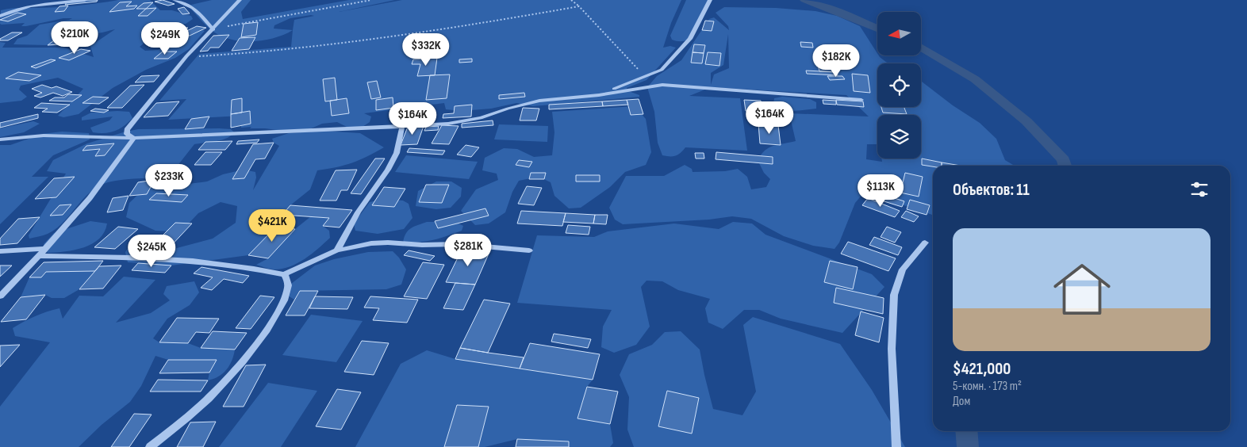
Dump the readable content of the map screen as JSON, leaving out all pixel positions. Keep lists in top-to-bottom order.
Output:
{
  "north": "left",
  "page": {
    "price": [
      "$210K",
      "$249K",
      "$332K",
      "$182K",
      "$164K",
      "$164K",
      "$233K",
      "$113K",
      "$421K",
      "$281K",
      "$245K"
    ],
    "heading": "Объектов: 11",
    "list": [
      {
        "name": "$421,000",
        "note": "5-комн. · 173 m² · Дом"
      }
    ]
  }
}
